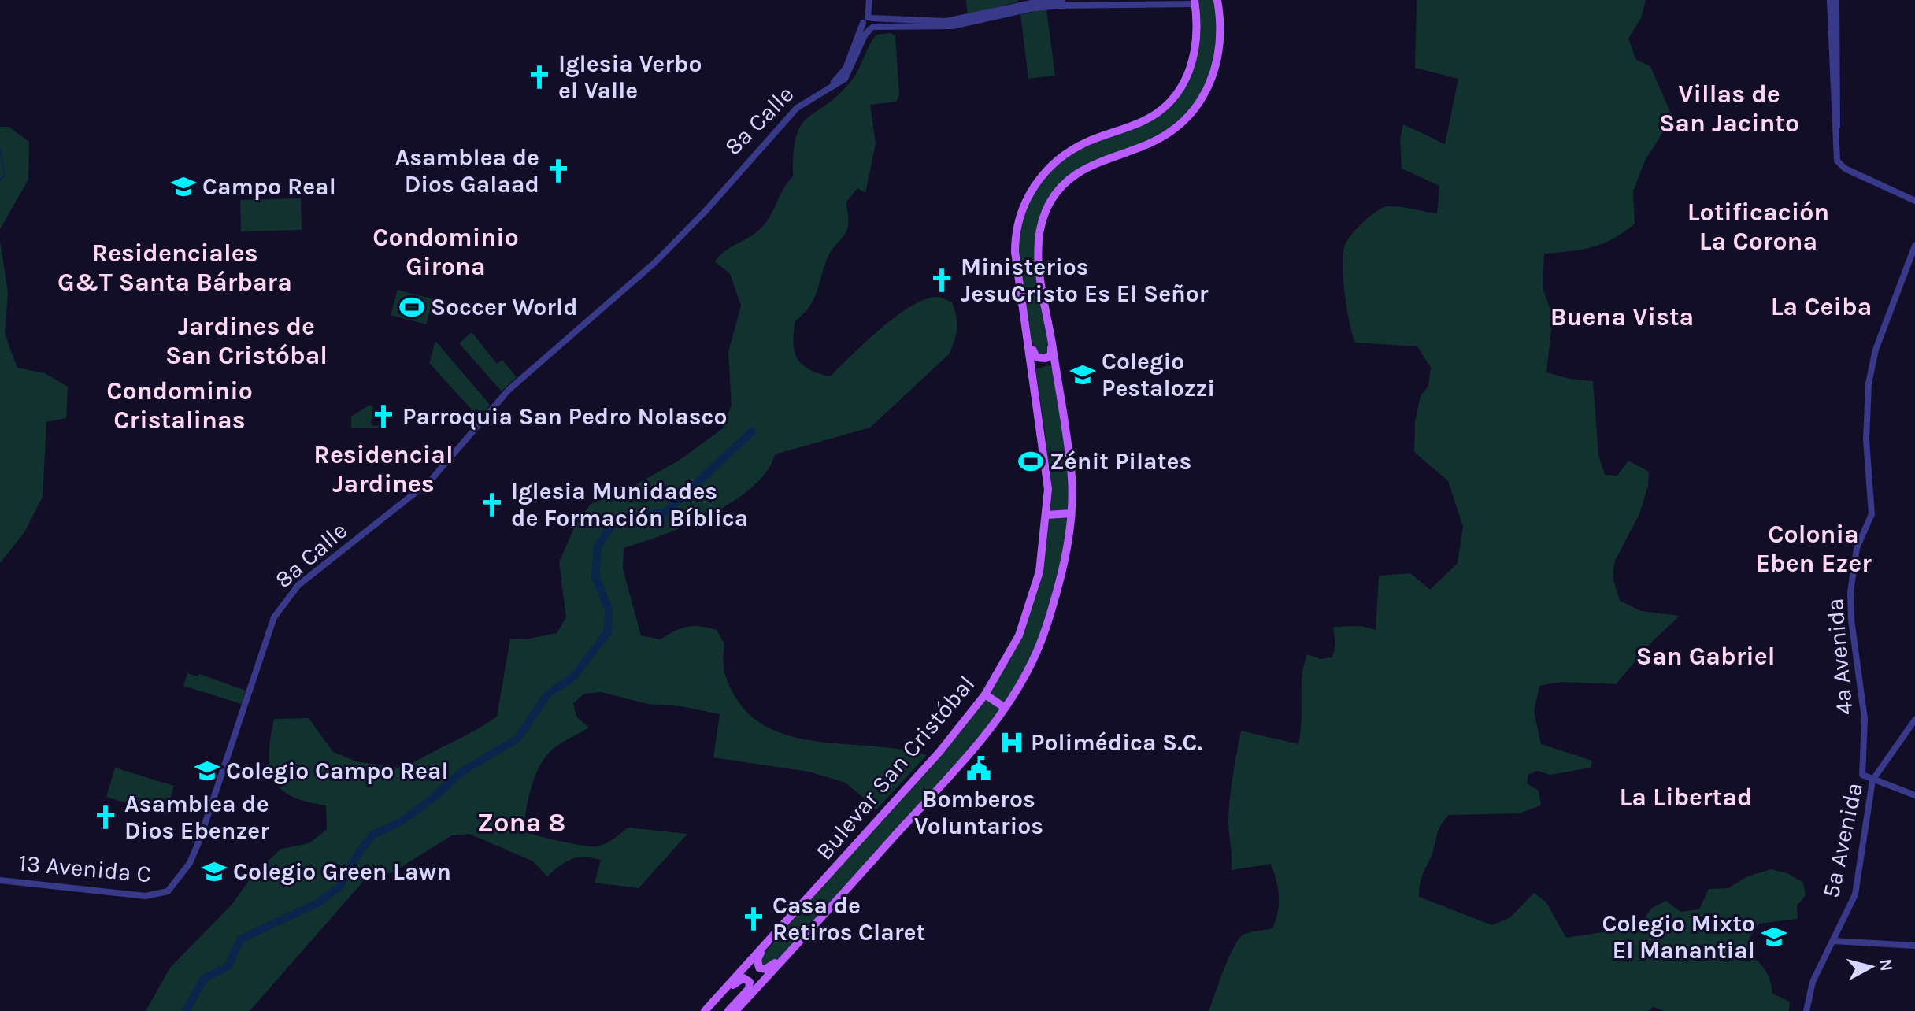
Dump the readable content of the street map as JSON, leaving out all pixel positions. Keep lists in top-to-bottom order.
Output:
{
  "streets": {
    "main road": ["Bulevar San Cristóbal"],
    "street": [
      "8a Calle",
      "4a Avenida",
      "5a Avenida",
      "13 Avenida C"
    ]
  },
  "crossings": [
    ["8a Calle", "13 Avenida C"],
    ["4a Avenida", "5a Avenida"]
  ],
  "districts": [
    "Villas de San Jacinto",
    "Lotificación La Corona",
    "Condominio Girona",
    "Residenciales G&T Santa Bárbara",
    "La Ceiba",
    "Buena Vista",
    "Jardines de San Cristóbal",
    "Condominio Cristalinas",
    "Residencial Jardines",
    "Colonia Eben Ezer",
    "San Gabriel",
    "La Libertad",
    "Zona 8"
  ],
  "places": {
    "church": [
      "Iglesia Verbo el Valle",
      "Asamblea de Dios Galaad",
      "Ministerios JesuCristo Es El Señor",
      "Parroquia San Pedro Nolasco",
      "Iglesia Munidades de Formación Bíblica",
      "Asamblea de Dios Ebenzer",
      "Casa de Retiros Claret"
    ],
    "school or university": [
      "Campo Real",
      "Colegio Pestalozzi",
      "Colegio Campo Real",
      "Colegio Green Lawn",
      "Colegio Mixto El Manantial"
    ],
    "sports": ["Soccer World", "Zénit Pilates"],
    "hospital": ["Polimédica S.C."],
    "public building": ["Bomberos Voluntarios"]
  },
  "north": "right"
}
